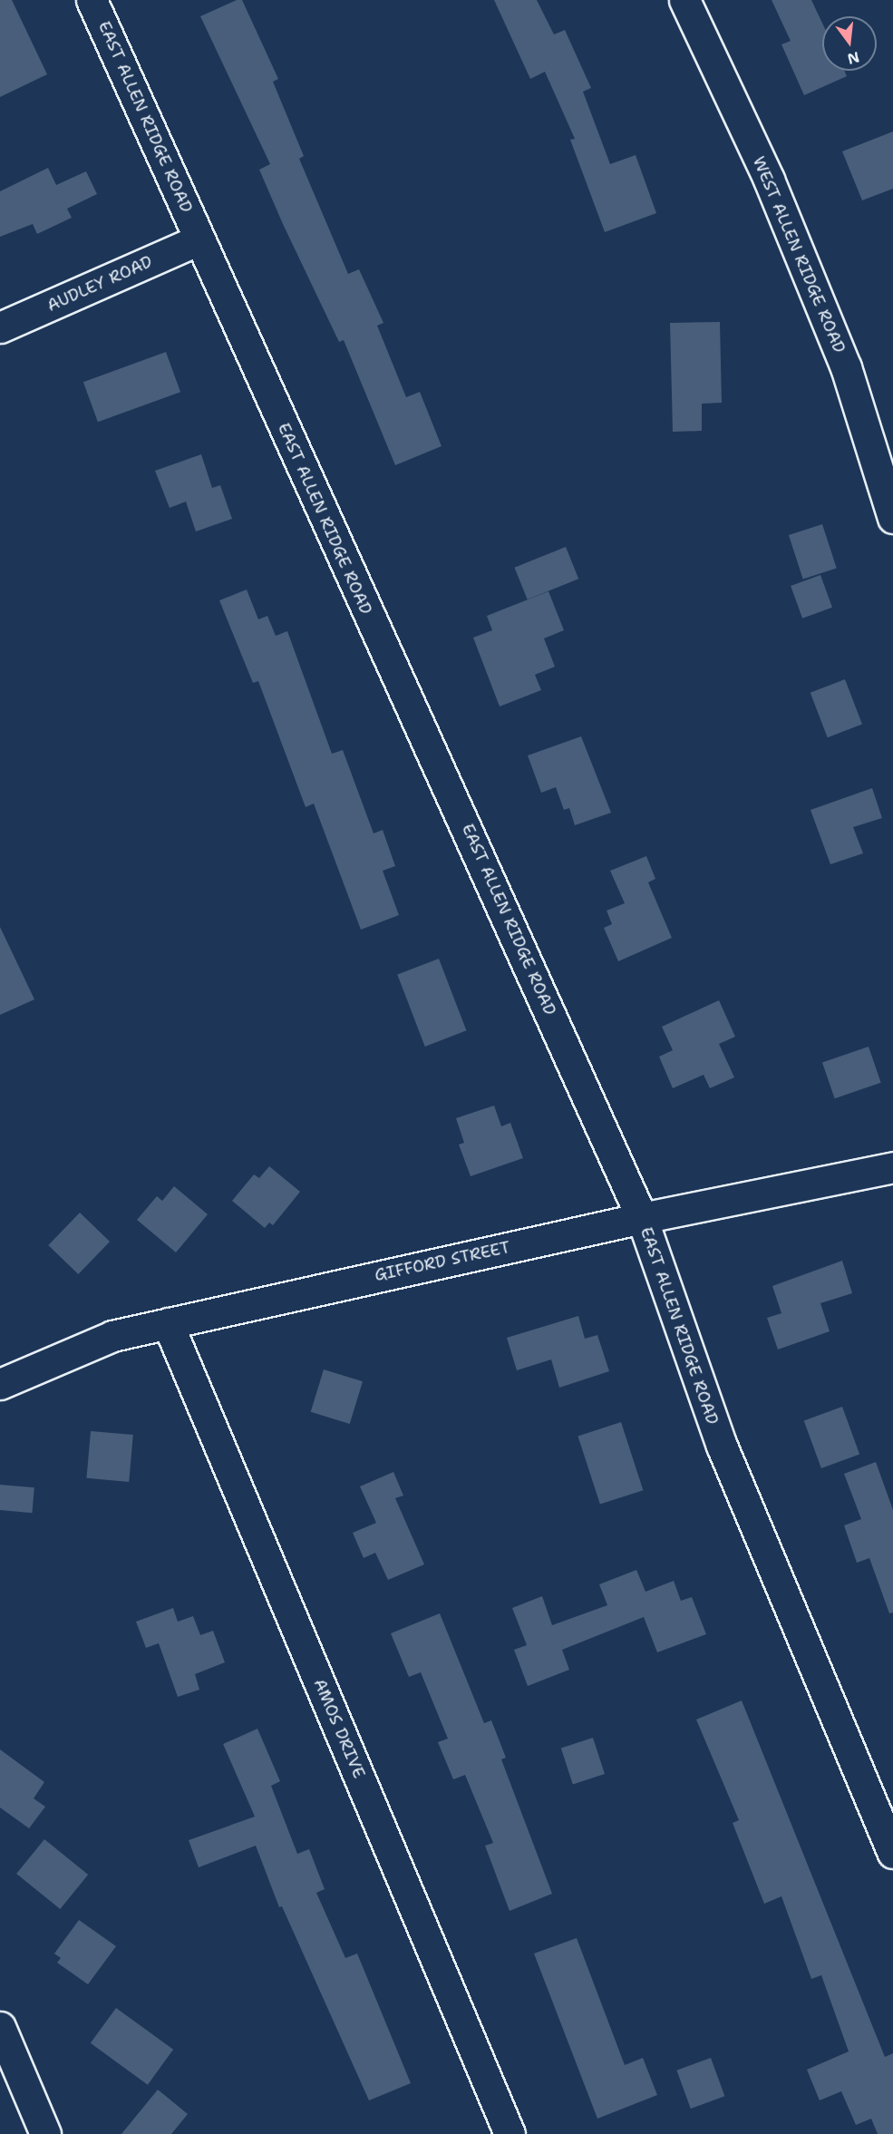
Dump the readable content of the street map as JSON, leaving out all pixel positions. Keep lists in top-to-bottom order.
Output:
{
  "streets": {
    "street": [
      "EAST ALLEN RIDGE ROAD",
      "WEST ALLEN RIDGE ROAD",
      "AUDLEY ROAD",
      "GIFFORD STREET",
      "AMOS DRIVE"
    ]
  },
  "crossings": [
    ["EAST ALLEN RIDGE ROAD", "AUDLEY ROAD"],
    ["EAST ALLEN RIDGE ROAD", "GIFFORD STREET"],
    ["GIFFORD STREET", "AMOS DRIVE"]
  ],
  "north": "bottom"
}
